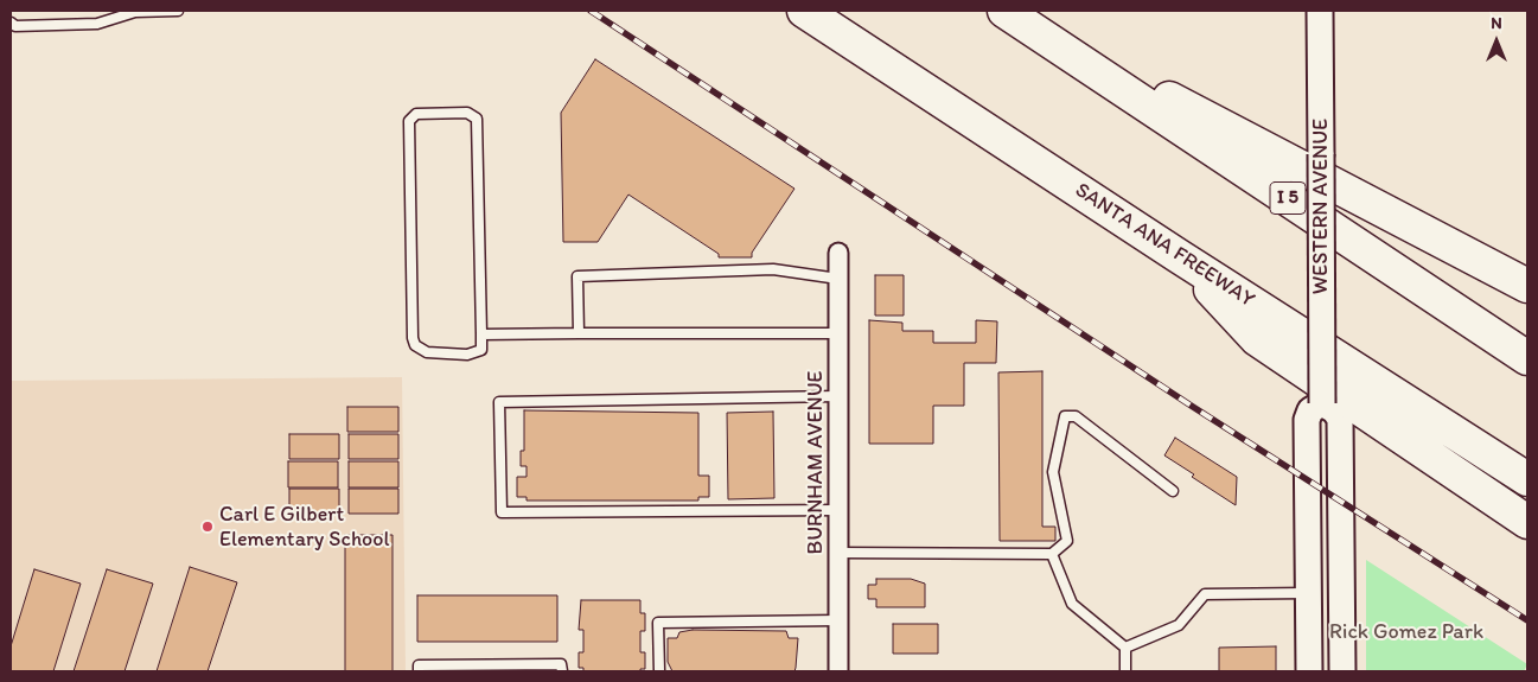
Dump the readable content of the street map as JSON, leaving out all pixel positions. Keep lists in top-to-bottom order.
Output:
{
  "streets": {
    "highway": ["I 5", "SANTA ANA FREEWAY"],
    "main road": ["WESTERN AVENUE"],
    "street": ["BURNHAM AVENUE"]
  },
  "parks": ["Rick Gomez Park"],
  "places": ["Carl E Gilbert Elementary School"],
  "north": "top"
}
